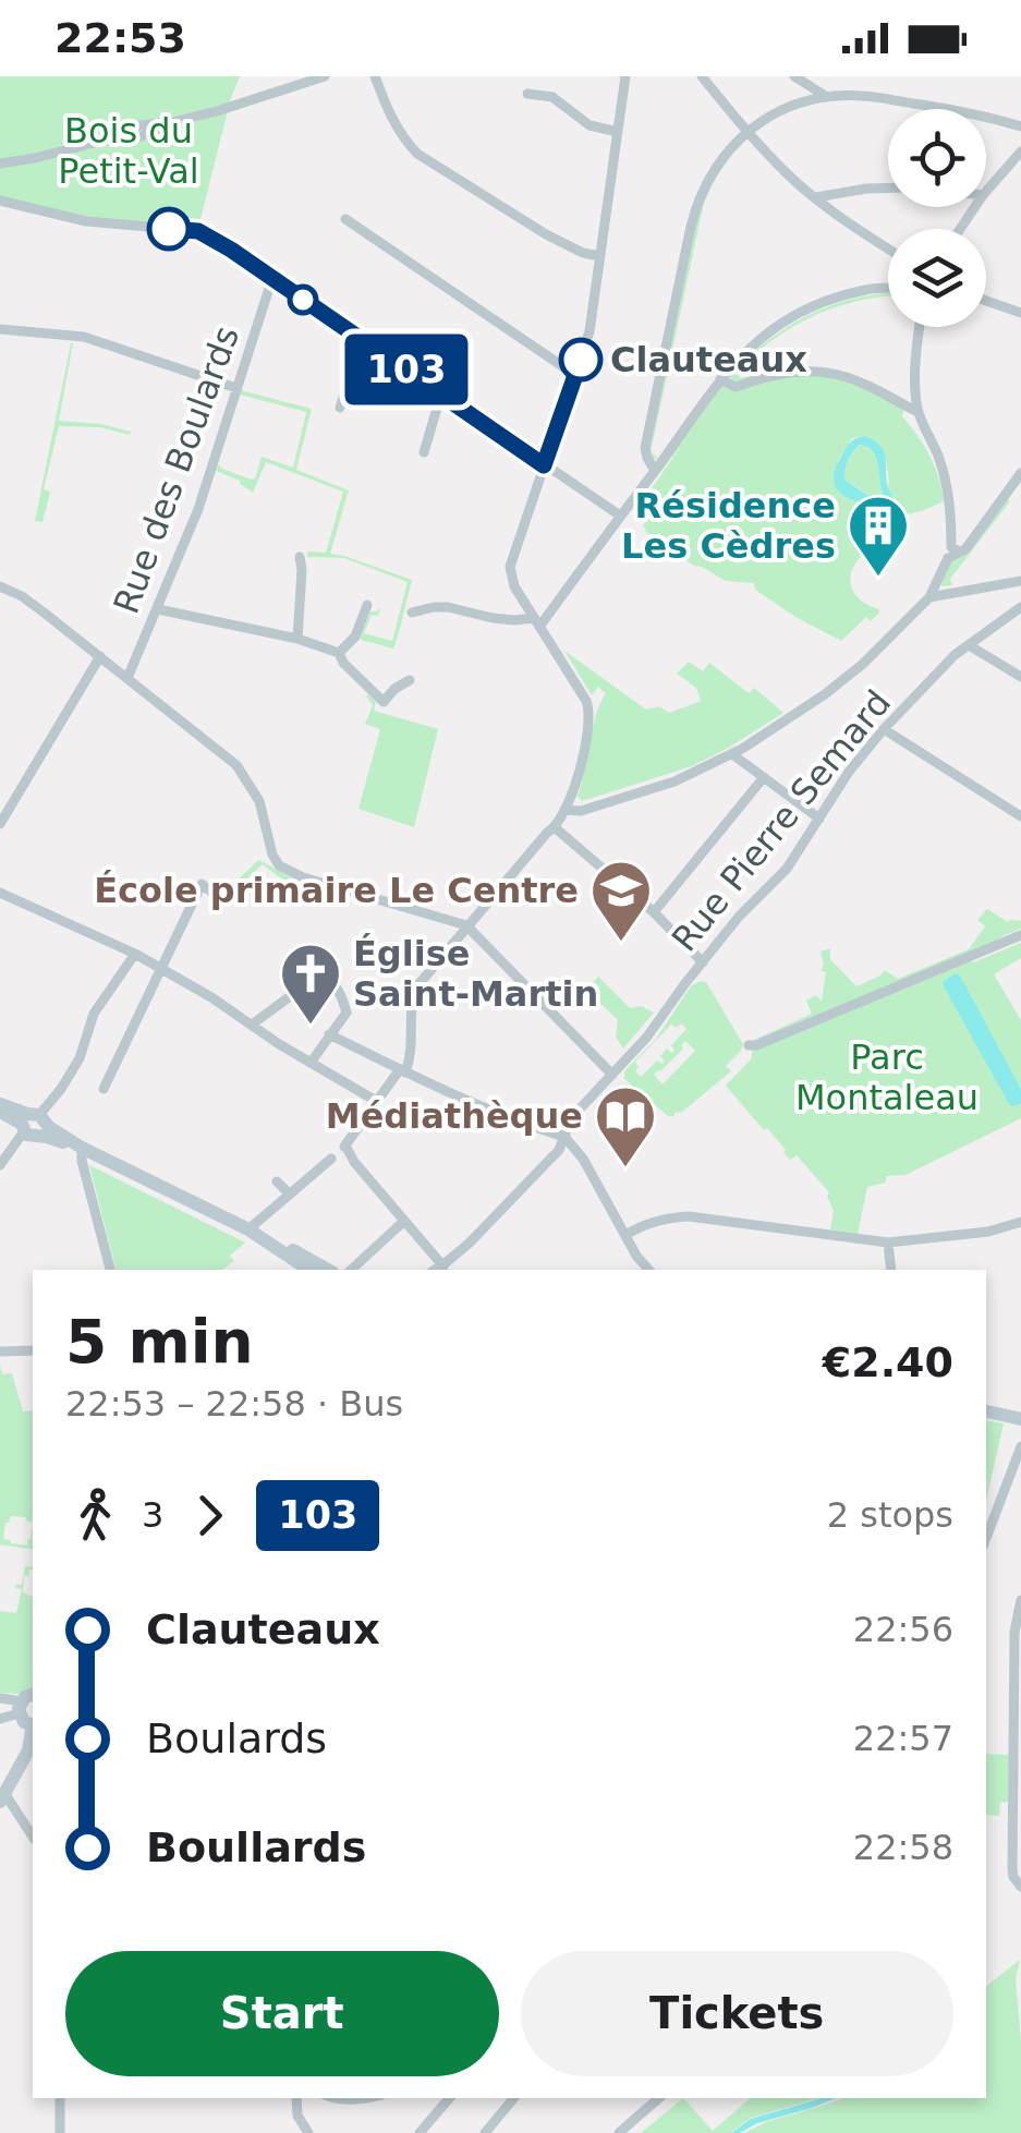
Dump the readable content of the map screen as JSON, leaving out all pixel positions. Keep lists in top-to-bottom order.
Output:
{
  "streets": {
    "street": ["Rue des Boulards", "Rue Pierre Semard"]
  },
  "parks": ["Bois du Petit-Val", "Parc Montaleau"],
  "places": {
    "other": ["Clauteaux"],
    "building": ["Résidence Les Cèdres"],
    "school or university": ["École primaire Le Centre"],
    "church": ["Église Saint-Martin"],
    "library": ["Médiathèque"]
  },
  "lines": ["bus line 103"],
  "page": {
    "status": "22:53",
    "on_map": "103",
    "heading": ["5 min", "22:53 – 22:58 · Bus", "€2.40"],
    "legs": ["3", "103", "2 stops"],
    "list": [
      {
        "name": "Clauteaux",
        "value": "22:56"
      },
      {
        "name": "Boulards",
        "value": "22:57"
      },
      {
        "name": "Boullards",
        "value": "22:58"
      }
    ],
    "buttons": ["Start", "Tickets"]
  }
}
